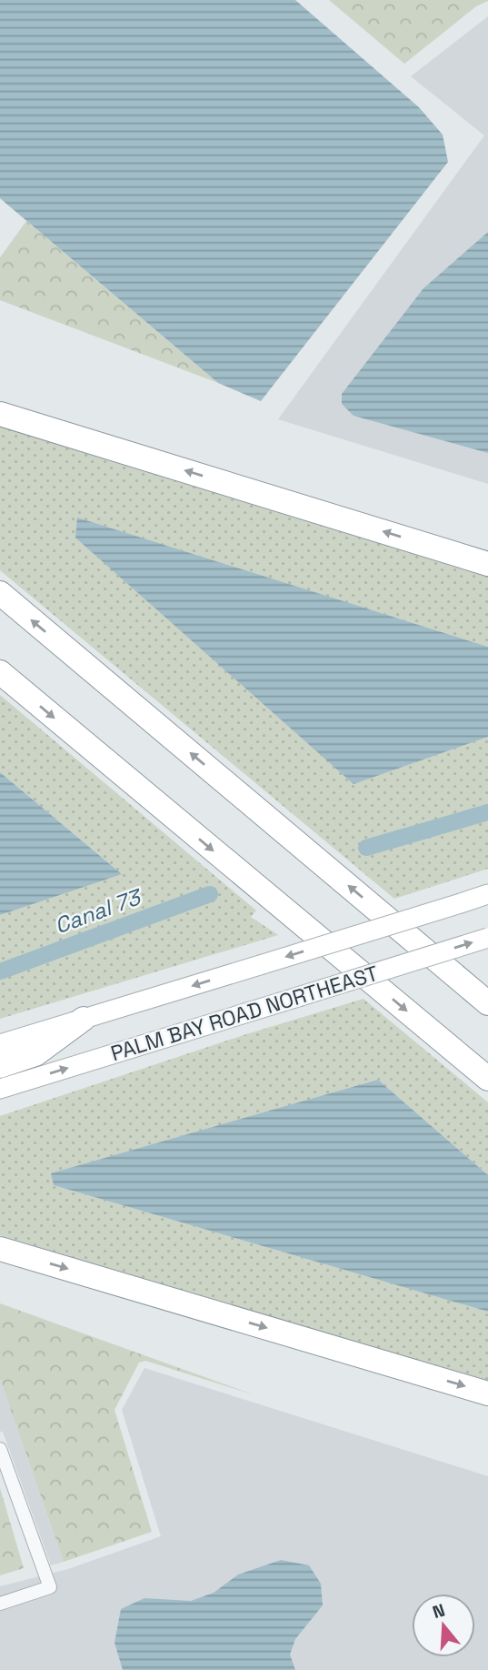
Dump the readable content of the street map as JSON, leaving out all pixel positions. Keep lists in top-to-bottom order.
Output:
{
  "streets": {
    "main road": ["PALM BAY ROAD NORTHEAST"]
  },
  "water": ["Canal 73"],
  "north": "top"
}
